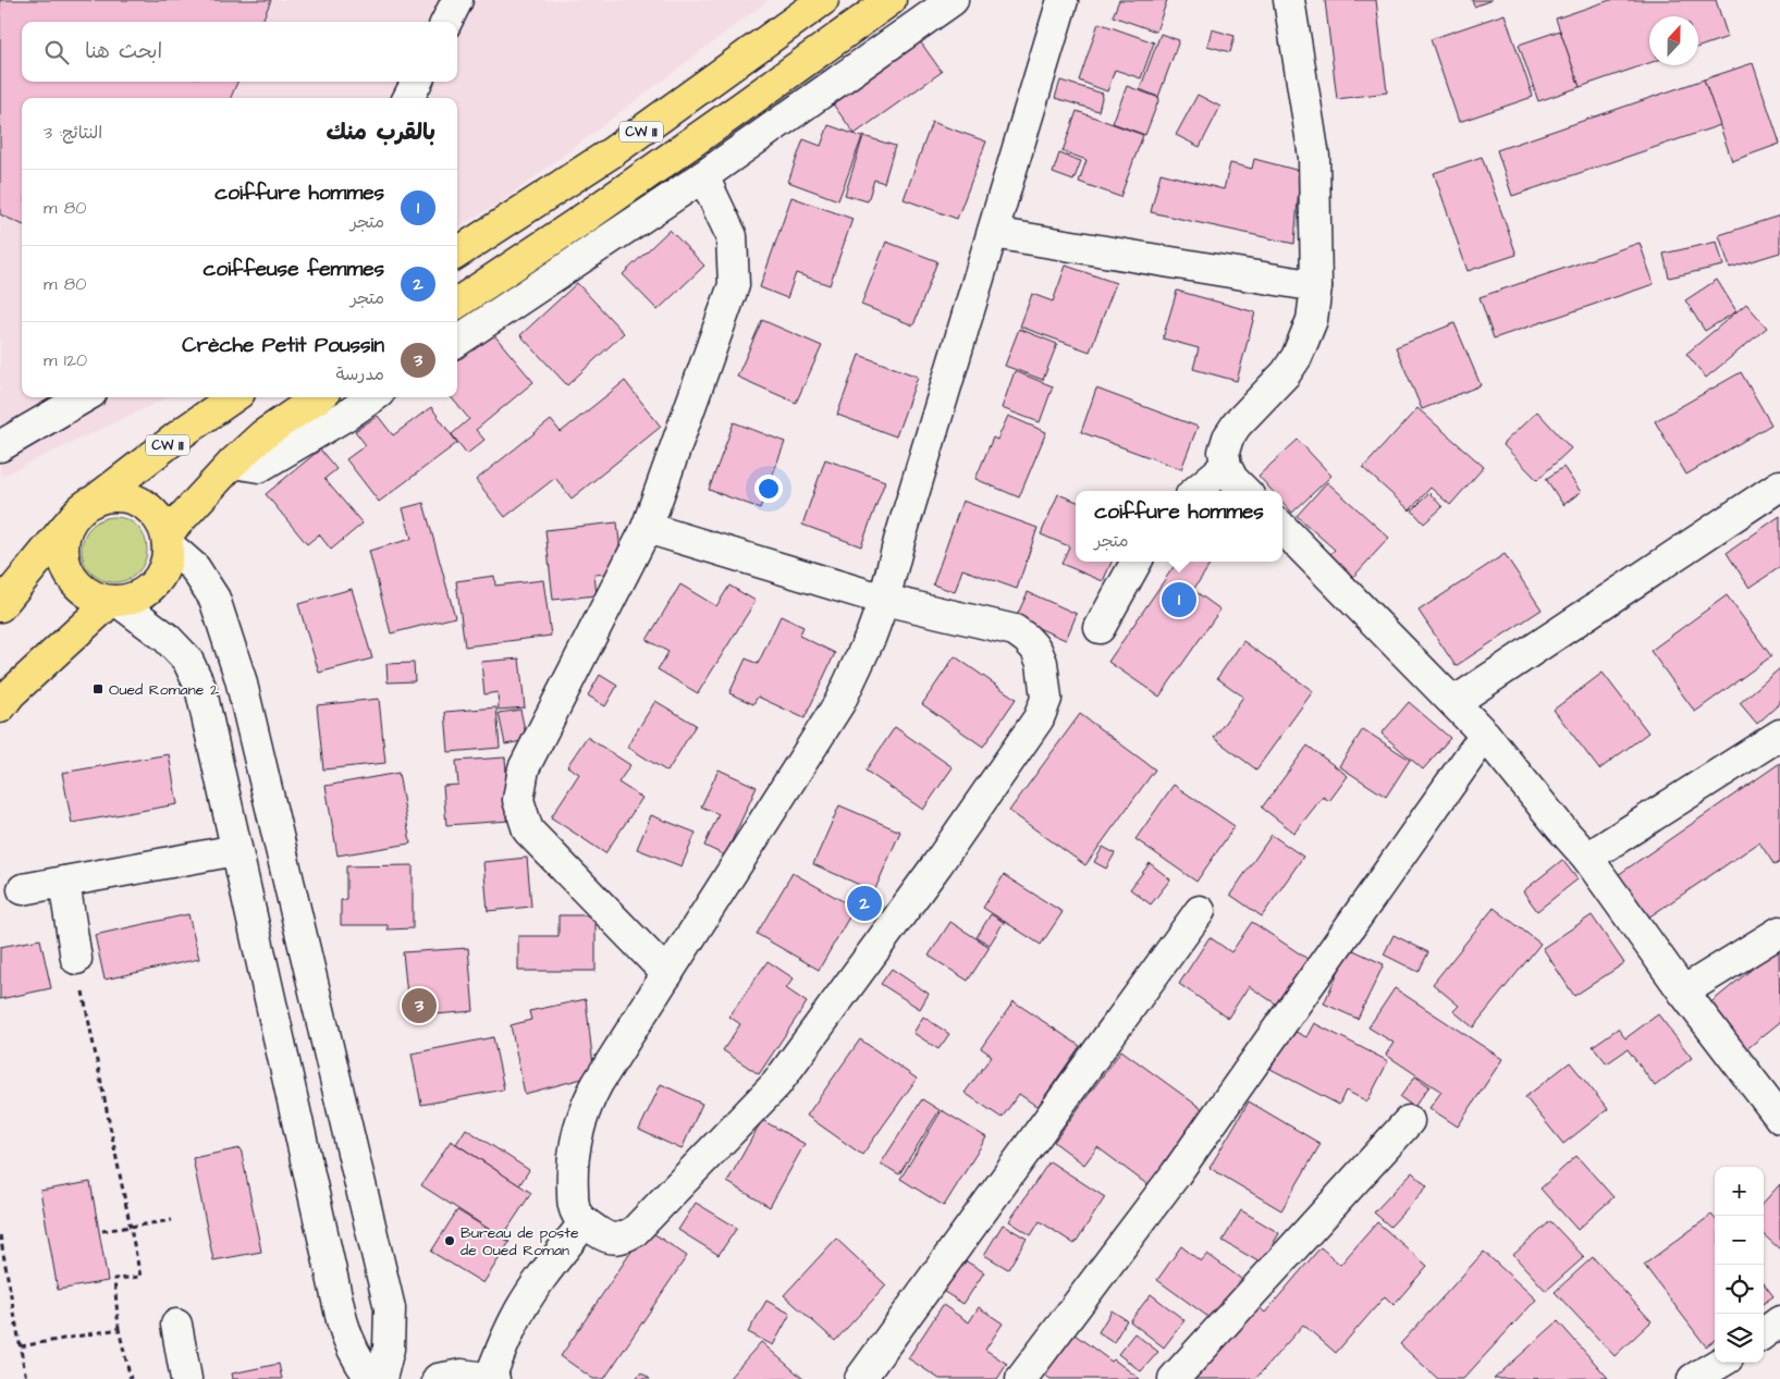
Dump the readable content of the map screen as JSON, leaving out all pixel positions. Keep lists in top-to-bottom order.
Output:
{
  "streets": {
    "main road": ["CW 111"]
  },
  "places": {
    "transit": ["Oued Romane 2"],
    "other": ["Bureau de poste de Oued Roman"]
  },
  "north": "top",
  "page": {
    "search": "ابحث هنا",
    "heading": ["بالقرب منك", "النتائج: 3"],
    "list": [
      {
        "mark": "1",
        "name": "coiffure hommes",
        "note": "متجر",
        "value": "80 m"
      },
      {
        "mark": "2",
        "name": "coiffeuse femmes",
        "note": "متجر",
        "value": "80 m"
      },
      {
        "mark": "3",
        "name": "Crèche Petit Poussin",
        "note": "مدرسة",
        "value": "120 m"
      }
    ],
    "popup": ["coiffure hommes", "متجر"],
    "pins": ["1", "2", "3"],
    "map_buttons": ["+", "−"]
  }
}
